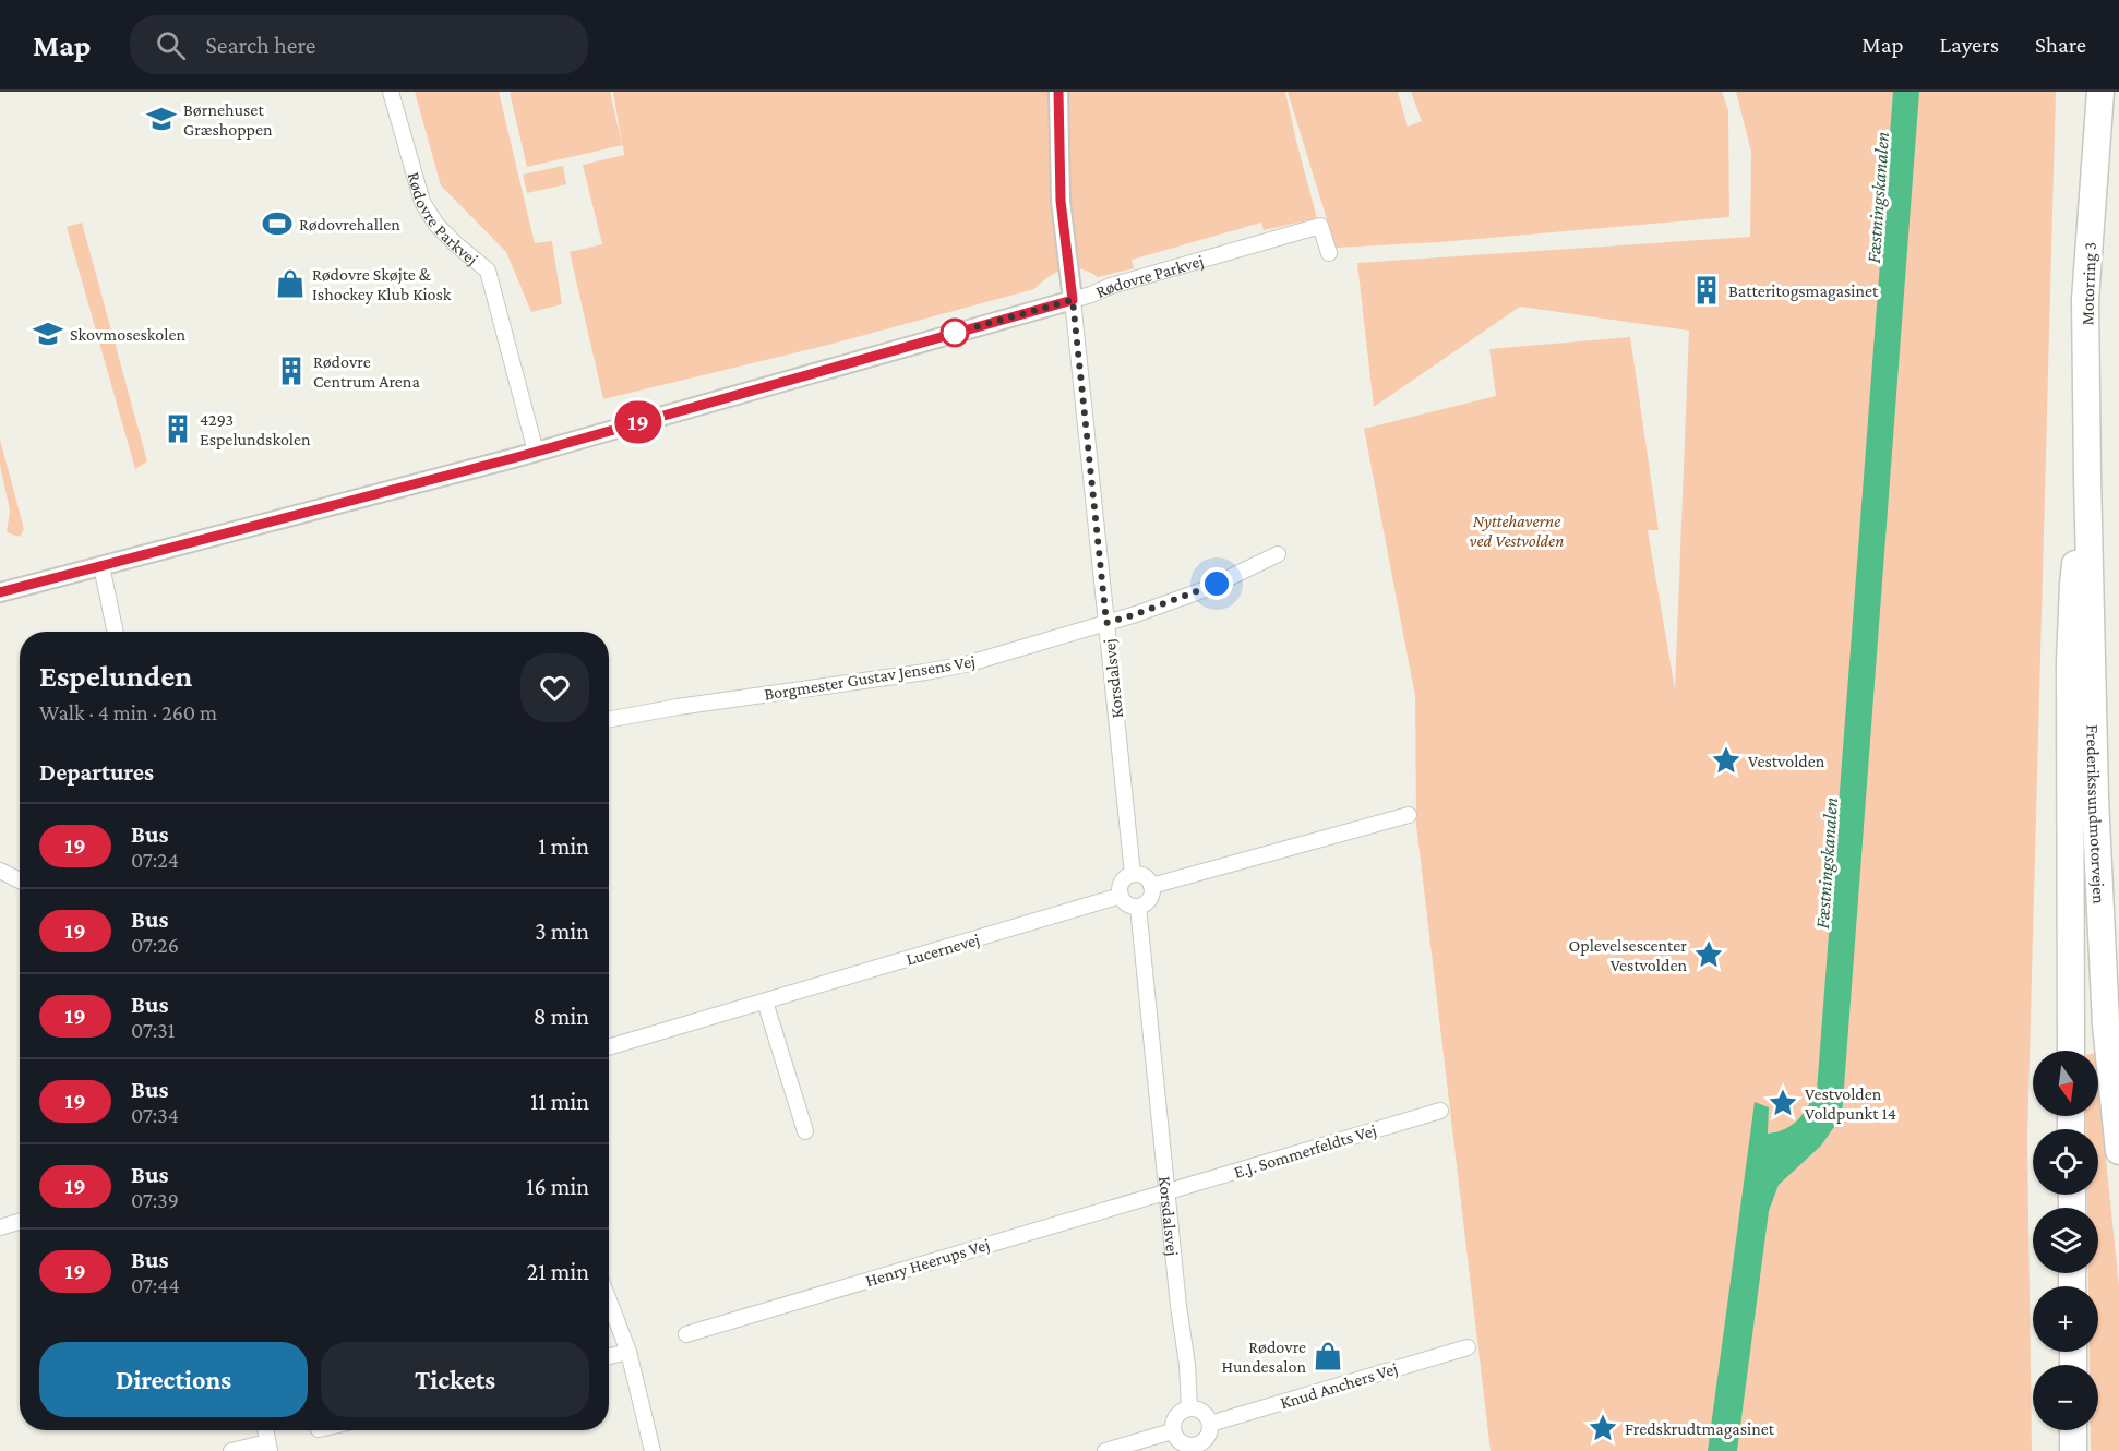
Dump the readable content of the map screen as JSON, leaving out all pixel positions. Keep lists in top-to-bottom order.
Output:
{
  "streets": {
    "highway": ["Motorring 3", "Frederikssundmotorvejen"],
    "street": [
      "Rødovre Parkvej",
      "Borgmester Gustav Jensens Vej",
      "Korsdalsvej",
      "Lucernevej",
      "E.J. Sommerfeldts Vej",
      "Henry Heerups Vej",
      "Knud Anchers Vej"
    ]
  },
  "crossings": [
    ["Rødovre Parkvej", "Korsdalsvej"],
    ["Motorring 3", "Frederikssundmotorvejen"],
    ["Borgmester Gustav Jensens Vej", "Korsdalsvej"],
    ["Korsdalsvej", "Lucernevej"],
    ["Korsdalsvej", "E.J. Sommerfeldts Vej"],
    ["Korsdalsvej", "Henry Heerups Vej"],
    ["Korsdalsvej", "Knud Anchers Vej"],
    ["E.J. Sommerfeldts Vej", "Henry Heerups Vej"]
  ],
  "water": ["Fæstningskanalen"],
  "parks": ["Nyttehaverne ved Vestvolden"],
  "places": {
    "school or university": ["Børnehuset Græshoppen", "Skovmoseskolen"],
    "sports": ["Rødovrehallen"],
    "shop": ["Rødovre Skøjte & Ishockey Klub Kiosk", "Rødovre Hundesalon"],
    "building": ["Batteritogsmagasinet", "Rødovre Centrum Arena", "4293 Espelundskolen"],
    "place": [
      "Vestvolden",
      "Oplevelsescenter Vestvolden",
      "Vestvolden Voldpunkt 14",
      "Fredskrudtmagasinet"
    ]
  },
  "lines": ["bus line 19"],
  "north": "bottom",
  "page": {
    "header": "Map",
    "search": "Search here",
    "nav": ["Map", "Layers", "Share"],
    "on_map": "19",
    "heading": [
      ["Espelunden", "Walk · 4 min · 260 m"],
      "Departures"
    ],
    "list": [
      {
        "mark": "19",
        "name": "Bus",
        "note": "07:24",
        "value": "1 min"
      },
      {
        "mark": "19",
        "name": "Bus",
        "note": "07:26",
        "value": "3 min"
      },
      {
        "mark": "19",
        "name": "Bus",
        "note": "07:31",
        "value": "8 min"
      },
      {
        "mark": "19",
        "name": "Bus",
        "note": "07:34",
        "value": "11 min"
      },
      {
        "mark": "19",
        "name": "Bus",
        "note": "07:39",
        "value": "16 min"
      },
      {
        "mark": "19",
        "name": "Bus",
        "note": "07:44",
        "value": "21 min"
      }
    ],
    "map_buttons": ["+", "−"],
    "buttons": ["Directions", "Tickets"]
  }
}
